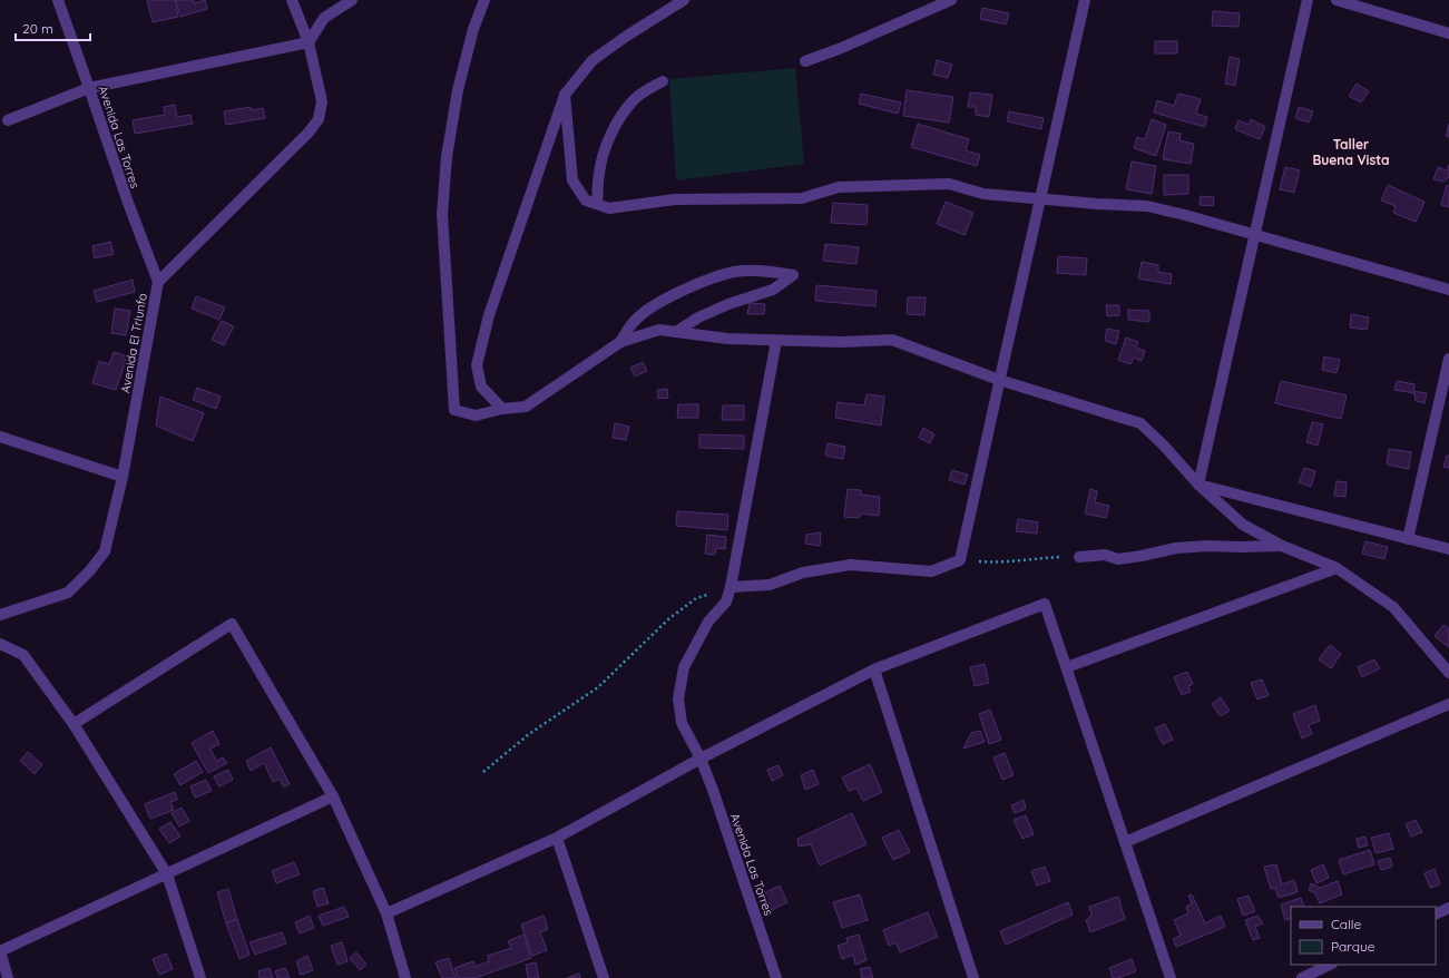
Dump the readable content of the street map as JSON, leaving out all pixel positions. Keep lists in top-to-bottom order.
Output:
{
  "streets": {
    "street": ["Avenida Las Torres", "Avenida El Triunfo"]
  },
  "crossings": [
    ["Avenida Las Torres", "Avenida El Triunfo"]
  ],
  "districts": ["Taller Buena Vista"],
  "legend": ["Calle", "Parque"],
  "scale_bar": "20 m"
}
